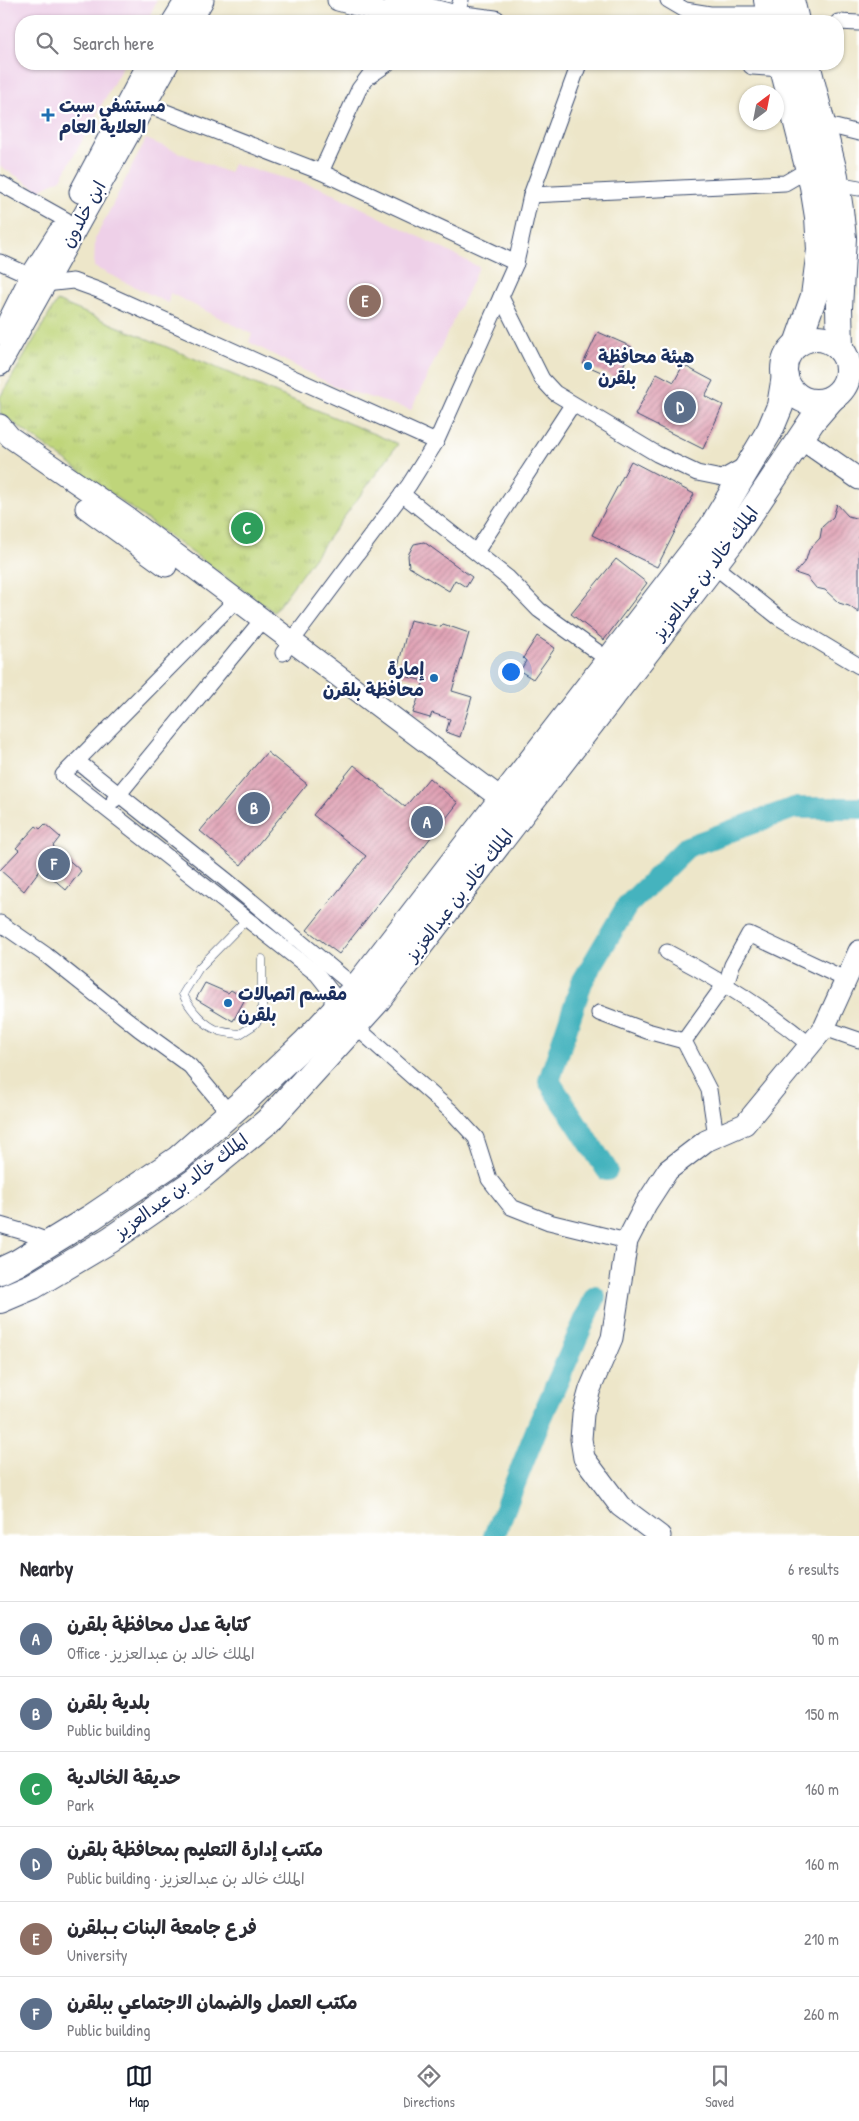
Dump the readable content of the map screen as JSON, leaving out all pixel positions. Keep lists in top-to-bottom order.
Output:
{
  "streets": {
    "highway": ["الملك خالد بن عبدالعزيز"],
    "street": ["ابن خلدون"]
  },
  "places": {
    "health": ["مستشفى سبت العلاية العام"],
    "other": ["هيئة محافظة بلقرن", "إمارة محافظة بلقرن", "مقسم اتصالات بلقرن"]
  },
  "north": "top right",
  "page": {
    "search": "Search here",
    "pins": [
      "E",
      "D",
      "C",
      "B",
      "A",
      "F"
    ],
    "heading": ["Nearby", "6 results"],
    "list": [
      {
        "mark": "A",
        "name": "كتابة عدل محافظة بلقرن",
        "note": "Office · الملك خالد بن عبدالعزيز",
        "value": "90 m"
      },
      {
        "mark": "B",
        "name": "بلدية بلقرن",
        "note": "Public building",
        "value": "150 m"
      },
      {
        "mark": "C",
        "name": "حديقة الخالدية",
        "note": "Park",
        "value": "160 m"
      },
      {
        "mark": "D",
        "name": "مكتب إدارة التعليم بمحافظة بلقرن",
        "note": "Public building · الملك خالد بن عبدالعزيز",
        "value": "160 m"
      },
      {
        "mark": "E",
        "name": "فرع جامعة البنات بـبلقرن",
        "note": "University",
        "value": "210 m"
      },
      {
        "mark": "F",
        "name": "مكتب العمل والضمان الاجتماعي ببلقرن",
        "note": "Public building",
        "value": "260 m"
      }
    ],
    "nav": ["Map", "Directions", "Saved"]
  }
}
